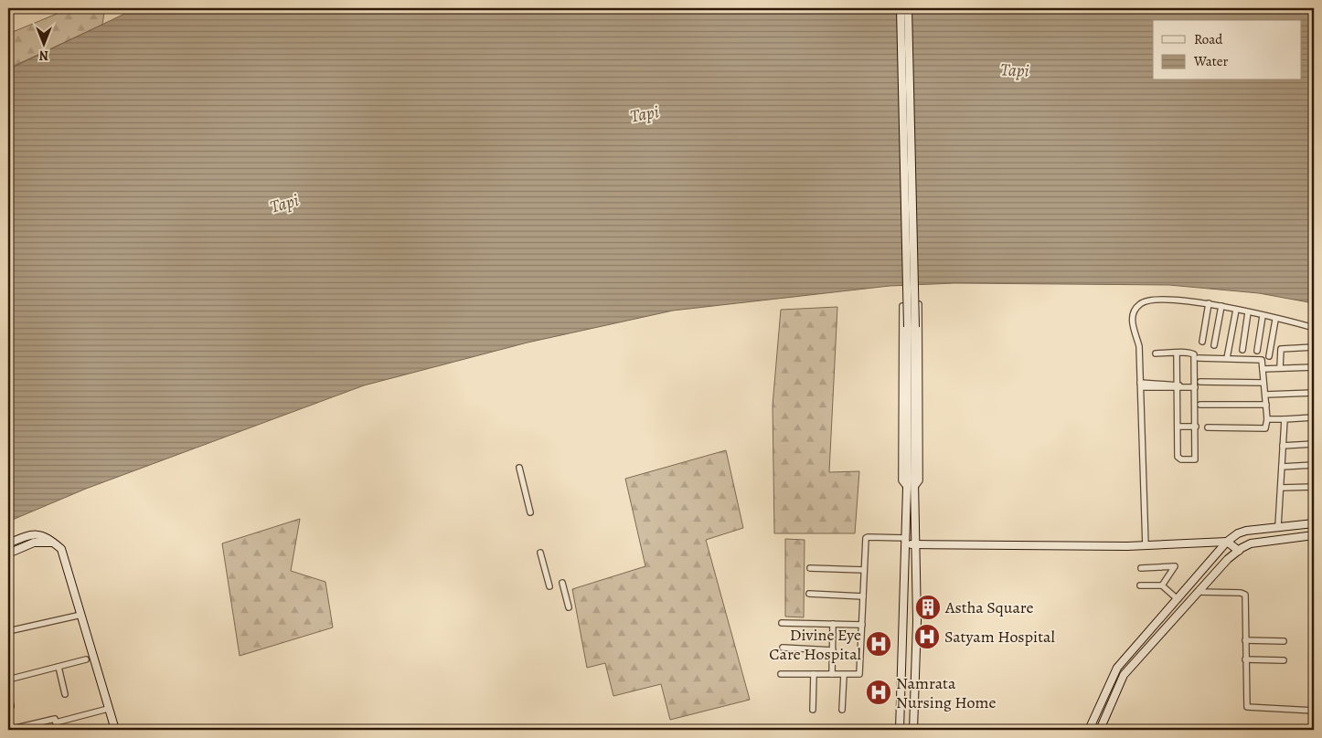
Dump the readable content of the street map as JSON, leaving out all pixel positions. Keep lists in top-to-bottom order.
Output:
{
  "water": ["Tapi"],
  "places": {
    "building": ["Astha Square"],
    "hospital": ["Satyam Hospital", "Divine Eye Care Hospital", "Namrata Nursing Home"]
  },
  "legend": ["Road", "Water"],
  "north": "bottom"
}
